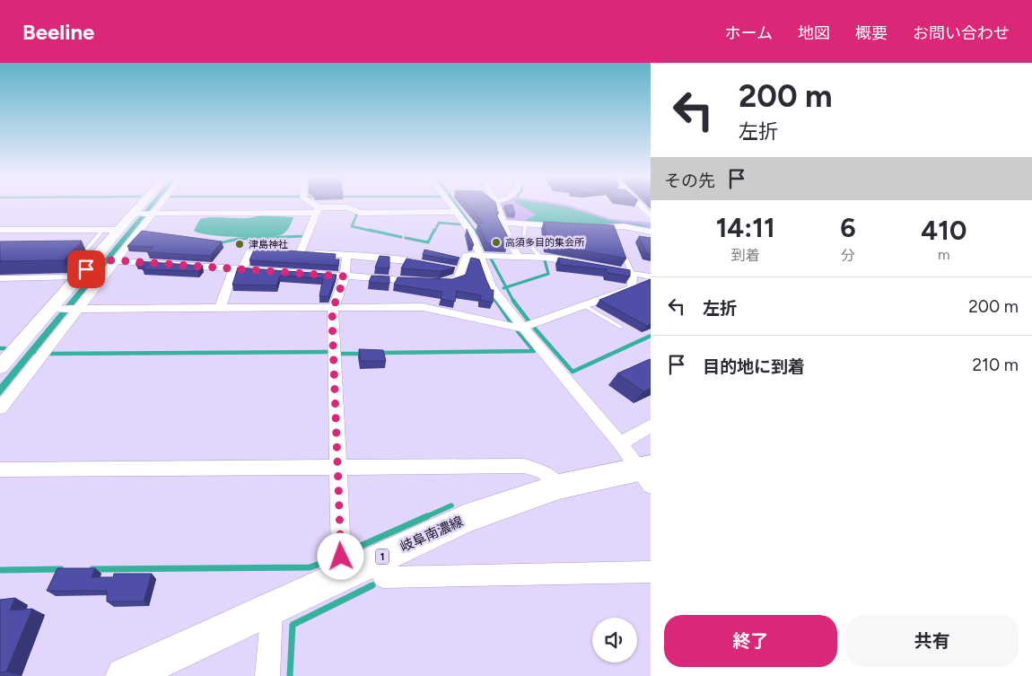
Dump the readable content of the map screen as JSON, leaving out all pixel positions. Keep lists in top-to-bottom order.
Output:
{
  "streets": {
    "main road": ["岐阜南濃線", "1"]
  },
  "places": ["高須多目的集会所", "津島神社"],
  "page": {
    "header": "Beeline",
    "nav": [
      "ホーム",
      "地図",
      "概要",
      "お問い合わせ"
    ],
    "turn": ["200 m", "左折"],
    "then": "その先",
    "eta": [
      "14:11",
      "到着",
      "6",
      "分",
      "410",
      "m"
    ],
    "list": [
      {
        "name": "左折",
        "value": "200 m"
      },
      {
        "name": "目的地に到着",
        "value": "210 m"
      }
    ],
    "buttons": ["終了", "共有"]
  }
}
